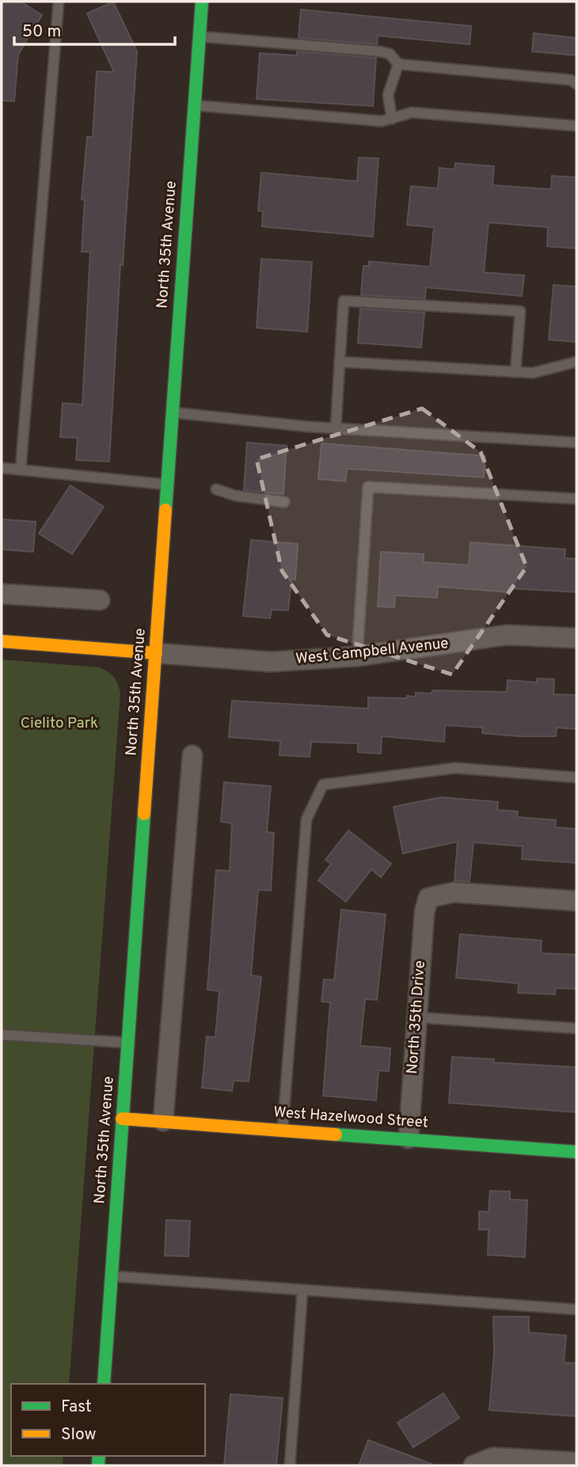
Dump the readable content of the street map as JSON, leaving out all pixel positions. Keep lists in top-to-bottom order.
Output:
{
  "streets": {
    "main road": ["North 35th Avenue", "West Campbell Avenue", "West Hazelwood Street"],
    "street": ["North 35th Drive"]
  },
  "crossings": [
    ["North 35th Avenue", "West Campbell Avenue"],
    ["North 35th Avenue", "West Hazelwood Street"],
    ["North 35th Drive", "West Hazelwood Street"]
  ],
  "parks": ["Cielito Park"],
  "legend": ["Fast", "Slow"],
  "scale_bar": "50 m"
}
